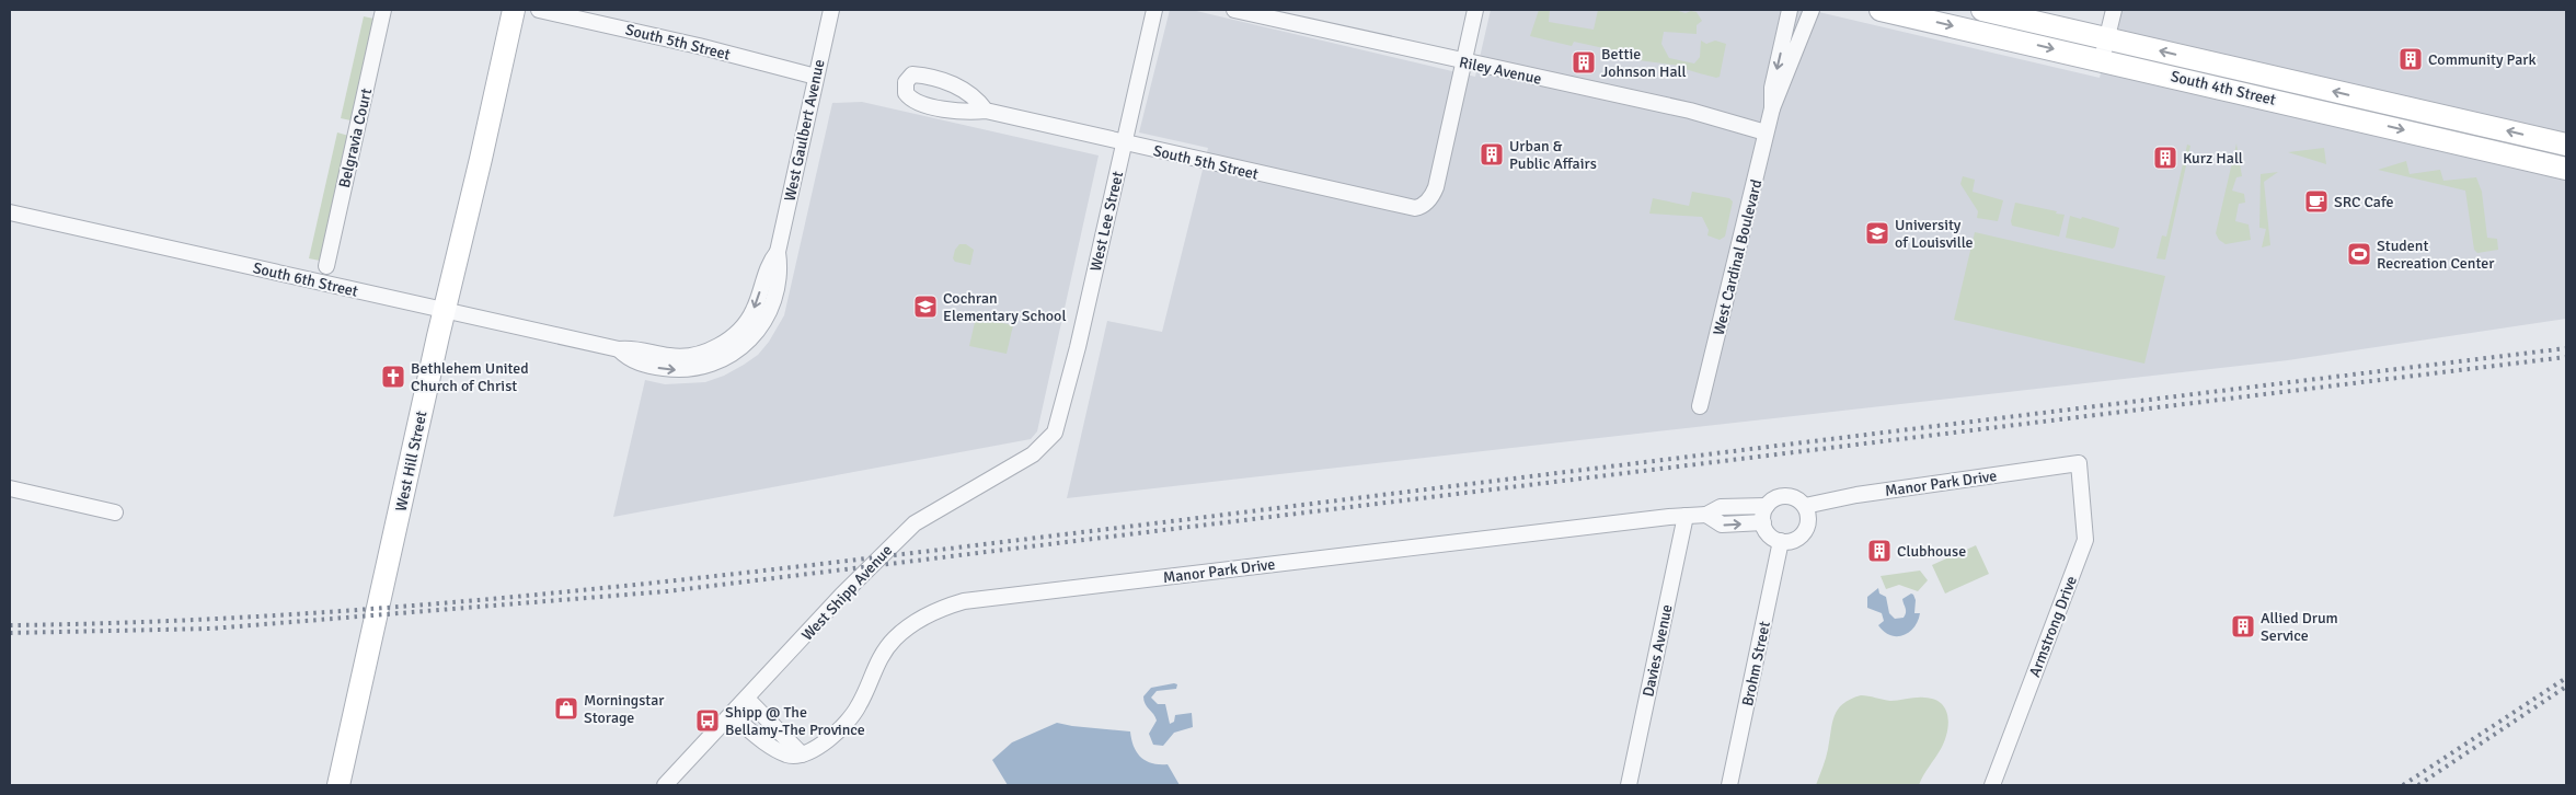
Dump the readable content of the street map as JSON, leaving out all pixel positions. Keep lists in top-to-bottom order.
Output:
{
  "streets": {
    "main road": ["South 4th Street", "West Hill Street"],
    "street": [
      "South 5th Street",
      "Riley Avenue",
      "West Gaulbert Avenue",
      "Belgravia Court",
      "West Lee Street",
      "West Cardinal Boulevard",
      "South 6th Street",
      "Manor Park Drive",
      "West Shipp Avenue",
      "Armstrong Drive",
      "Davies Avenue",
      "Brohm Street"
    ]
  },
  "crossings": [
    ["South 5th Street", "Riley Avenue"],
    ["South 5th Street", "West Gaulbert Avenue"],
    ["South 5th Street", "West Lee Street"],
    ["Riley Avenue", "West Cardinal Boulevard"],
    ["West Gaulbert Avenue", "South 6th Street"],
    ["West Lee Street", "West Shipp Avenue"],
    ["South 6th Street", "West Hill Street"],
    ["Manor Park Drive", "Armstrong Drive"],
    ["Manor Park Drive", "Davies Avenue"],
    ["Manor Park Drive", "Brohm Street"]
  ],
  "places": {
    "building": [
      "Community Park",
      "Bettie Johnson Hall",
      "Urban & Public Affairs",
      "Kurz Hall",
      "Clubhouse",
      "Allied Drum Service"
    ],
    "cafe": ["SRC Cafe"],
    "school or university": ["University of Louisville", "Cochran Elementary School"],
    "sports": ["Student Recreation Center"],
    "church": ["Bethlehem United Church of Christ"],
    "shop": ["Morningstar Storage"],
    "bus stop": ["Shipp @ The Bellamy-The Province"]
  }
}
